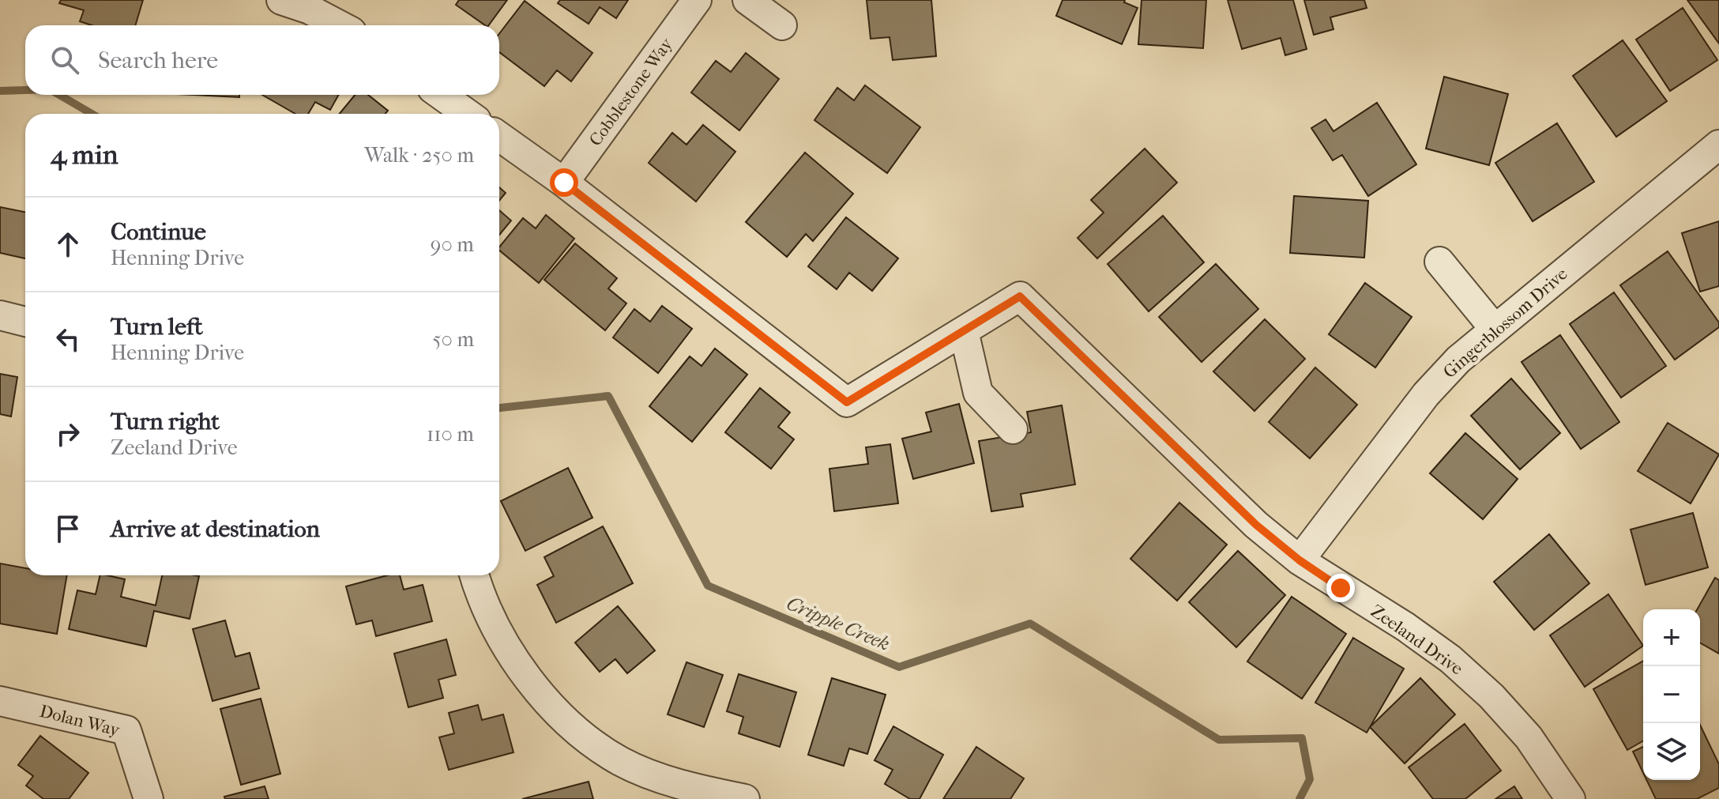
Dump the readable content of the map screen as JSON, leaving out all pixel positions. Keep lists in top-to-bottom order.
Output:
{
  "streets": {
    "street": [
      "Cobblestone Way",
      "Gingerblossom Drive",
      "Zeeland Drive",
      "Dolan Way"
    ]
  },
  "crossings": [
    ["Gingerblossom Drive", "Zeeland Drive"]
  ],
  "water": ["Cripple Creek"],
  "page": {
    "search": "Search here",
    "heading": ["4 min", "Walk · 250 m"],
    "list": [
      ["Continue", "Henning Drive", "90 m"],
      ["Turn left", "Henning Drive", "50 m"],
      ["Turn right", "Zeeland Drive", "110 m"],
      "Arrive at destination"
    ],
    "map_buttons": ["+", "−"]
  }
}
